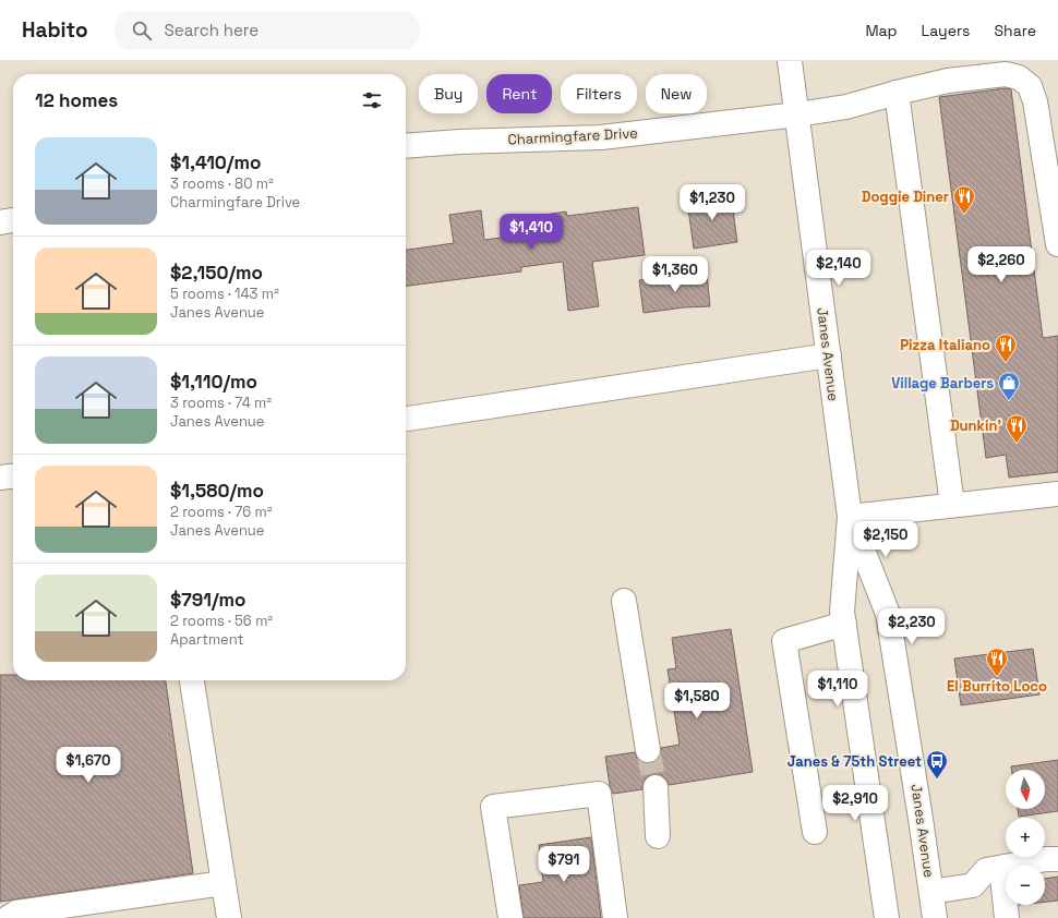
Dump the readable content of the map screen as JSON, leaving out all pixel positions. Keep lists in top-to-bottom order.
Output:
{
  "streets": {
    "street": ["Charmingfare Drive", "Janes Avenue"]
  },
  "crossings": [
    ["Charmingfare Drive", "Janes Avenue"]
  ],
  "places": {
    "restaurant": [
      "Doggie Diner",
      "Pizza Italiano",
      "Dunkin'",
      "El Burrito Loco"
    ],
    "shop": ["Village Barbers"],
    "bus stop": ["Janes & 75th Street"]
  },
  "north": "bottom",
  "page": {
    "header": "Habito",
    "search": "Search here",
    "nav": ["Map", "Layers", "Share"],
    "chip": [
      "Buy",
      "Rent",
      "Filters",
      "New"
    ],
    "heading": "12 homes",
    "list": [
      {
        "name": "$1,410/mo",
        "note": "3 rooms · 80 m² · Charmingfare Drive"
      },
      {
        "name": "$2,150/mo",
        "note": "5 rooms · 143 m² · Janes Avenue"
      },
      {
        "name": "$1,110/mo",
        "note": "3 rooms · 74 m² · Janes Avenue"
      },
      {
        "name": "$1,580/mo",
        "note": "2 rooms · 76 m² · Janes Avenue"
      },
      {
        "name": "$791/mo",
        "note": "2 rooms · 56 m² · Apartment"
      }
    ],
    "price": [
      "$1,230",
      "$1,410",
      "$2,260",
      "$2,140",
      "$1,360",
      "$2,150",
      "$2,230",
      "$1,110",
      "$1,580",
      "$1,670",
      "$2,910",
      "$791"
    ],
    "map_buttons": ["+", "−"]
  }
}
